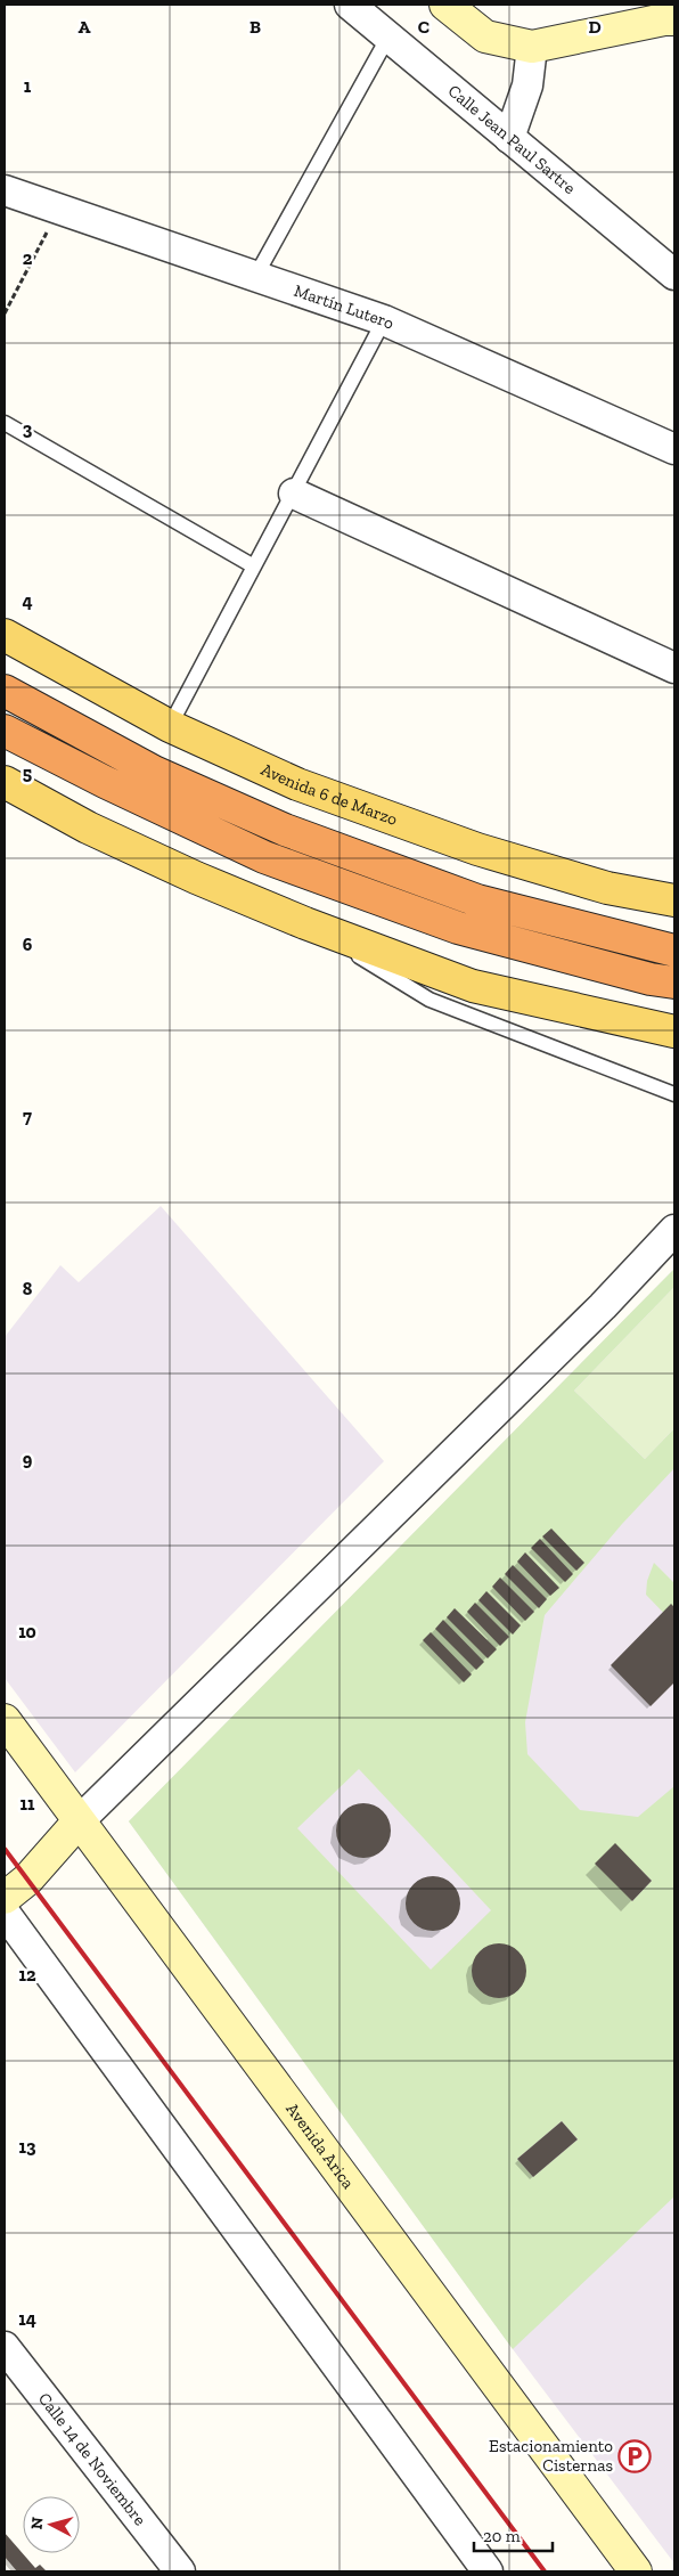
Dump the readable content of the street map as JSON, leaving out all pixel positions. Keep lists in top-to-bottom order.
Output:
{
  "streets": {
    "main road": ["Avenida 6 de Marzo", "Avenida Arica"],
    "street": ["Calle Jean Paul Sartre", "Martín Lutero", "Calle 14 de Noviembre"]
  },
  "places": {
    "parking": ["Estacionamiento Cisternas"]
  },
  "scale_bar": "20 m",
  "north": "left",
  "grid": {
    "columns": [
      "A",
      "B",
      "C",
      "D"
    ],
    "rows": [
      "1",
      "2",
      "3",
      "4",
      "5",
      "6",
      "7",
      "8",
      "9",
      "10",
      "11",
      "12",
      "13",
      "14"
    ]
  }
}
